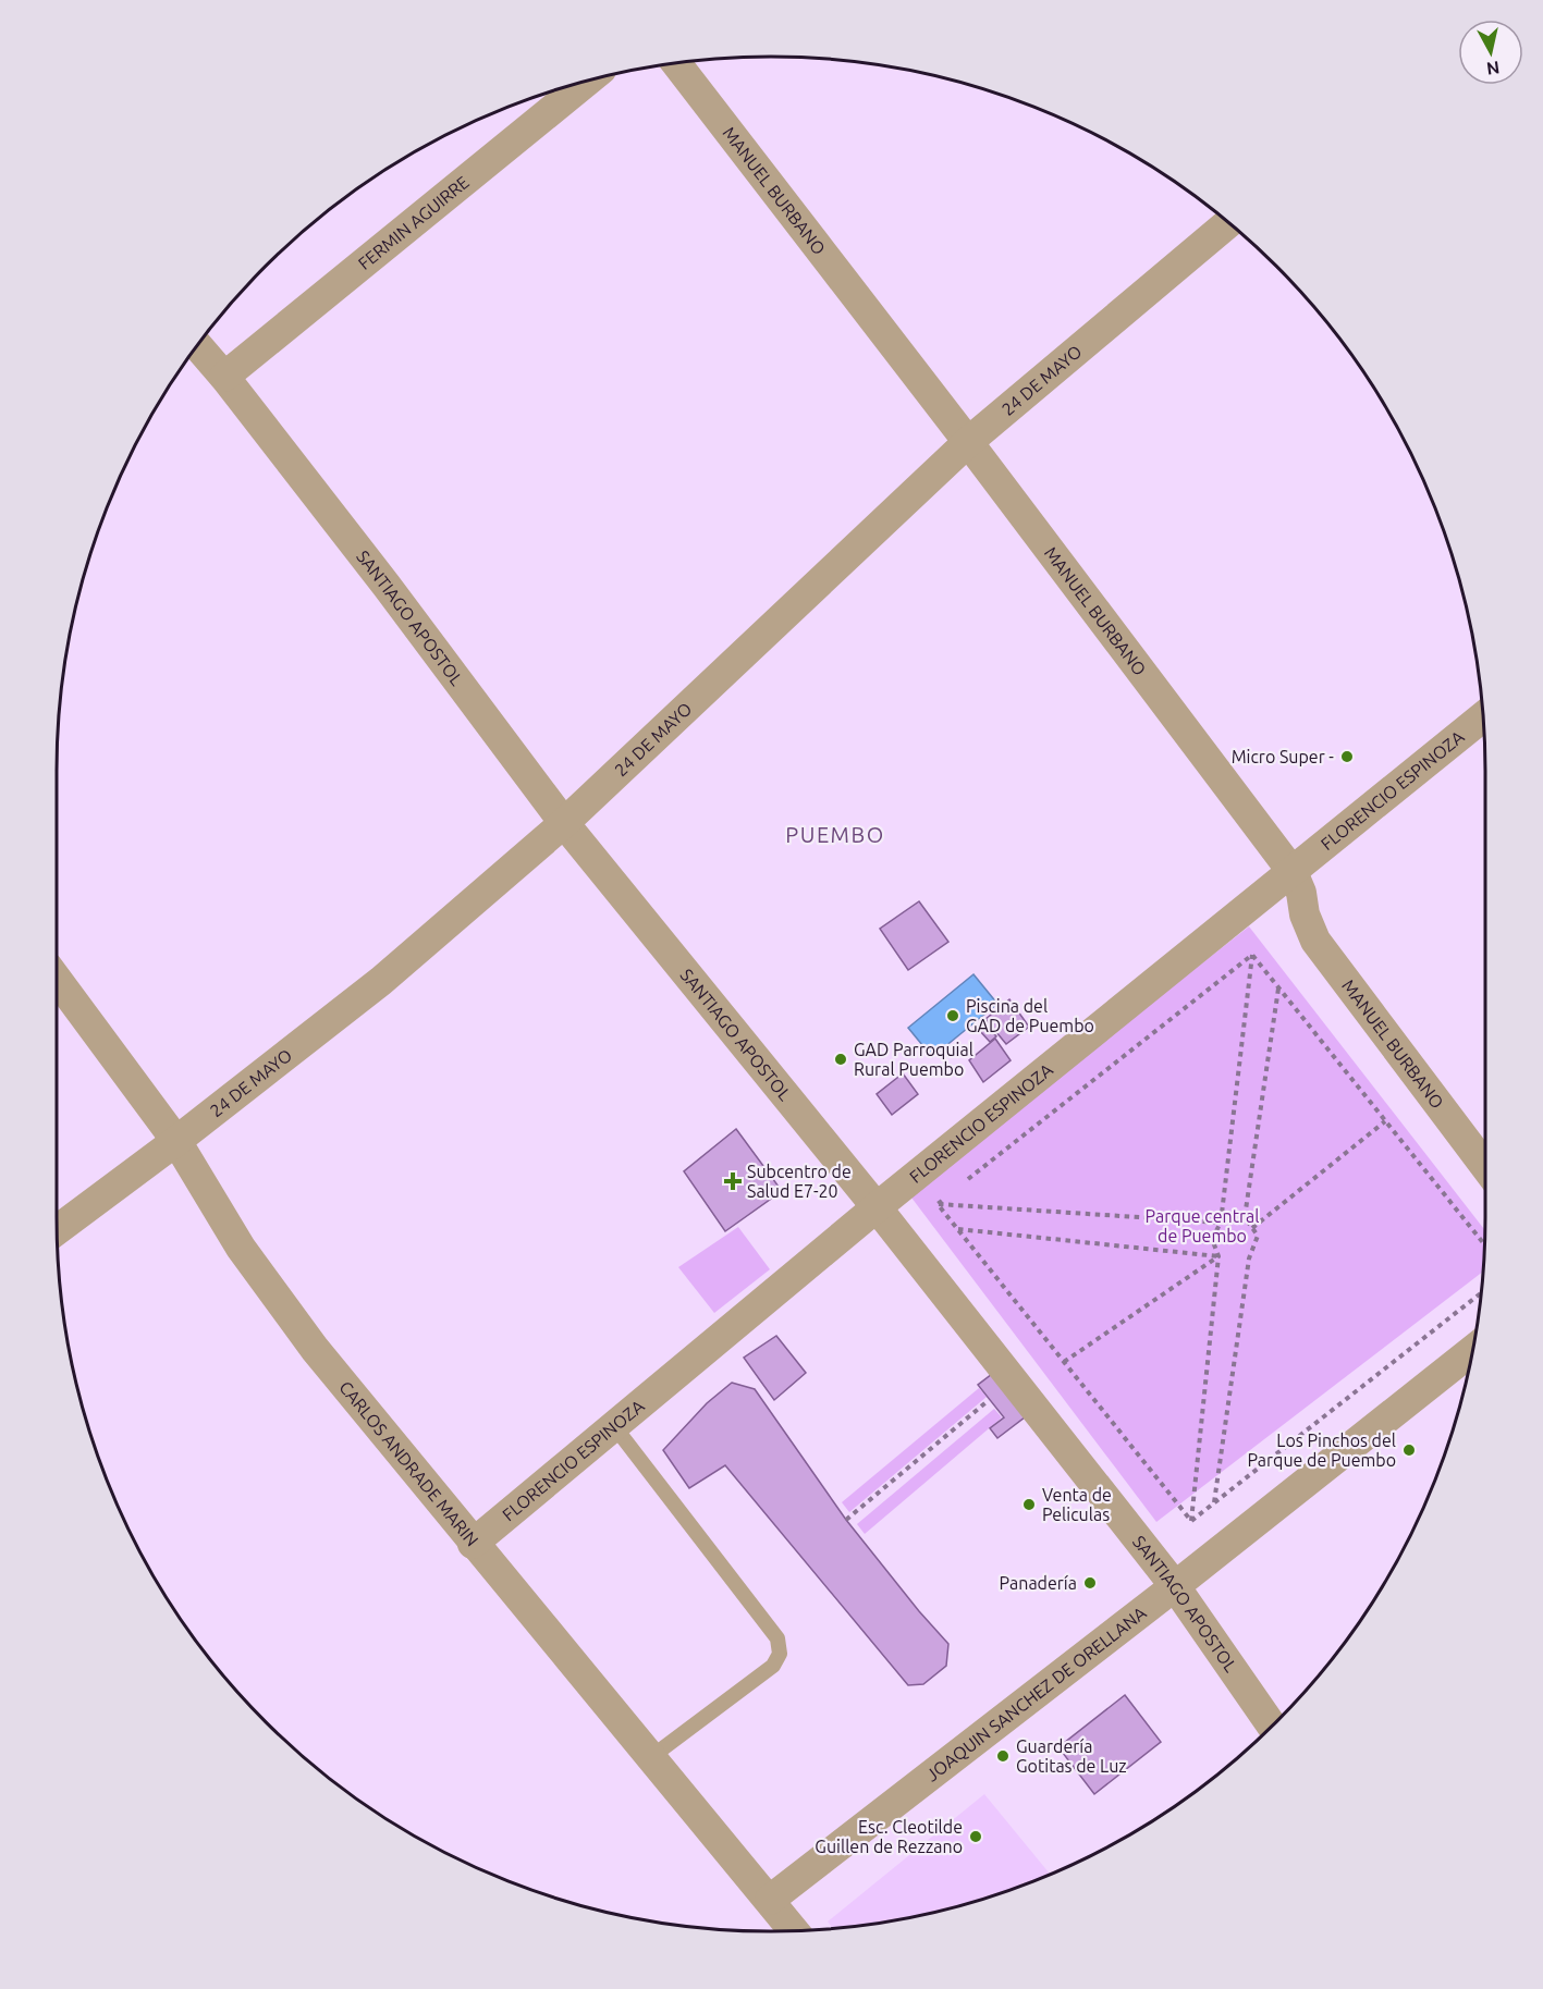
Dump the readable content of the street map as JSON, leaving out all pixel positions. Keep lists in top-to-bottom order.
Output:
{
  "streets": {
    "street": [
      "MANUEL BURBANO",
      "FERMIN AGUIRRE",
      "24 DE MAYO",
      "SANTIAGO APOSTOL",
      "FLORENCIO ESPINOZA",
      "CARLOS ANDRADE MARIN",
      "JOAQUIN SANCHEZ DE ORELLANA"
    ]
  },
  "crossings": [
    ["MANUEL BURBANO", "24 DE MAYO"],
    ["MANUEL BURBANO", "FLORENCIO ESPINOZA"],
    ["FERMIN AGUIRRE", "SANTIAGO APOSTOL"],
    ["24 DE MAYO", "SANTIAGO APOSTOL"],
    ["24 DE MAYO", "CARLOS ANDRADE MARIN"],
    ["SANTIAGO APOSTOL", "FLORENCIO ESPINOZA"],
    ["SANTIAGO APOSTOL", "JOAQUIN SANCHEZ DE ORELLANA"],
    ["FLORENCIO ESPINOZA", "CARLOS ANDRADE MARIN"],
    ["CARLOS ANDRADE MARIN", "JOAQUIN SANCHEZ DE ORELLANA"]
  ],
  "districts": ["PUEMBO"],
  "parks": ["Parque central de Puembo"],
  "places": {
    "other": [
      "Micro Super -",
      "Piscina del GAD de Puembo",
      "GAD Parroquial Rural Puembo",
      "Los Pinchos del Parque de Puembo",
      "Venta de Peliculas",
      "Panadería",
      "Guardería Gotitas de Luz",
      "Esc. Cleotilde Guillen de Rezzano"
    ],
    "health": ["Subcentro de Salud E7-20"]
  },
  "north": "bottom"
}
